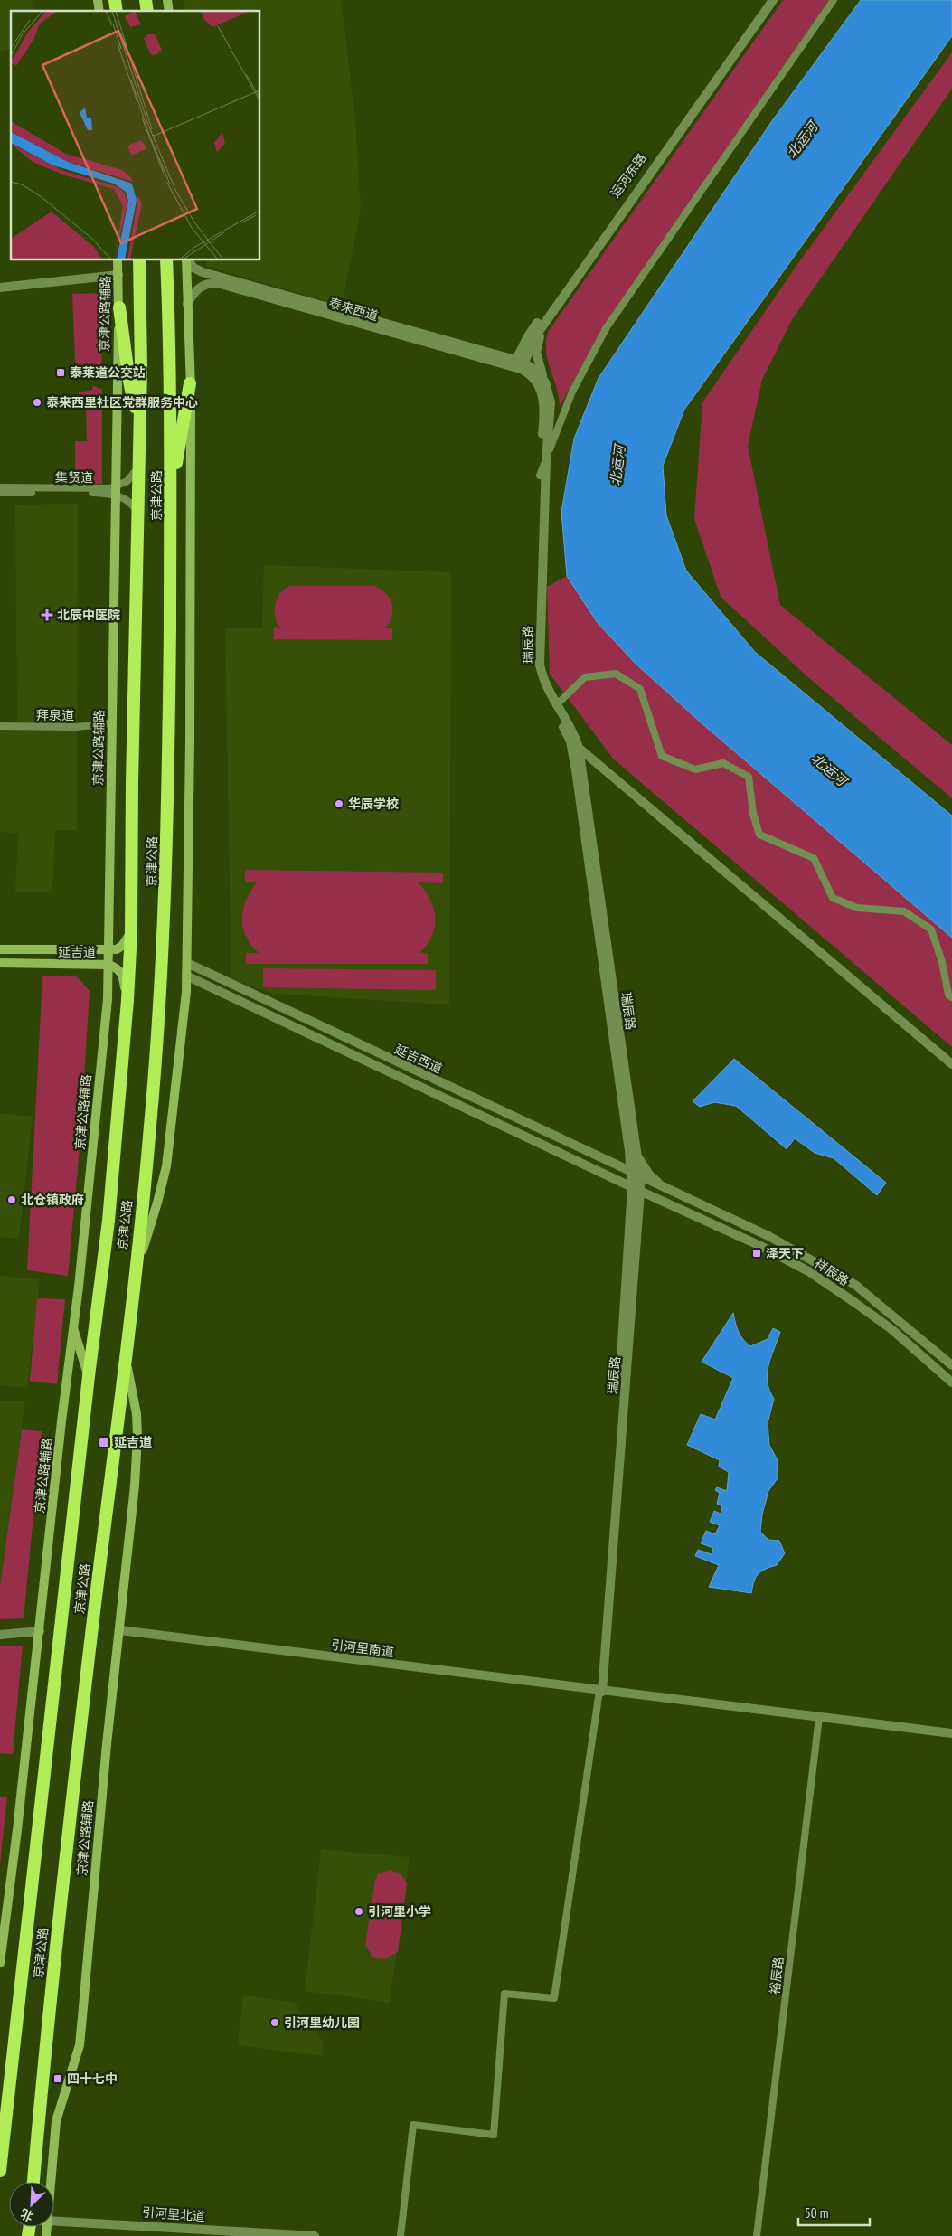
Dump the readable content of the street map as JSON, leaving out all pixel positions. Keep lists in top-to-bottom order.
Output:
{
  "streets": {
    "highway": ["京津公路"],
    "main road": ["京津公路辅路", "延吉道"],
    "street": [
      "运河东路",
      "泰来西道",
      "集贤道",
      "瑞辰路",
      "拜泉道",
      "延吉西道",
      "祥辰路",
      "引河里南道",
      "裕辰路",
      "引河里北道"
    ]
  },
  "crossings": [
    ["运河东路", "泰来西道"],
    ["运河东路", "瑞辰路"],
    ["泰来西道", "瑞辰路"],
    ["京津公路辅路", "集贤道"],
    ["京津公路辅路", "京津公路"],
    ["京津公路辅路", "拜泉道"],
    ["京津公路辅路", "延吉道"],
    ["京津公路辅路", "引河里南道"],
    ["集贤道", "京津公路"],
    ["京津公路", "延吉道"],
    ["瑞辰路", "延吉西道"],
    ["瑞辰路", "祥辰路"],
    ["瑞辰路", "引河里南道"],
    ["延吉西道", "祥辰路"],
    ["引河里南道", "裕辰路"]
  ],
  "water": ["北运河"],
  "places": {
    "transit": [
      "泰莱道公交站",
      "泽天下",
      "延吉道",
      "四十七中"
    ],
    "other": [
      "泰来西里社区党群服务中心",
      "华辰学校",
      "北仓镇政府",
      "引河里小学",
      "引河里幼儿园"
    ],
    "health": ["北辰中医院"]
  },
  "scale_bar": "50 m",
  "north": "bottom left"
}
